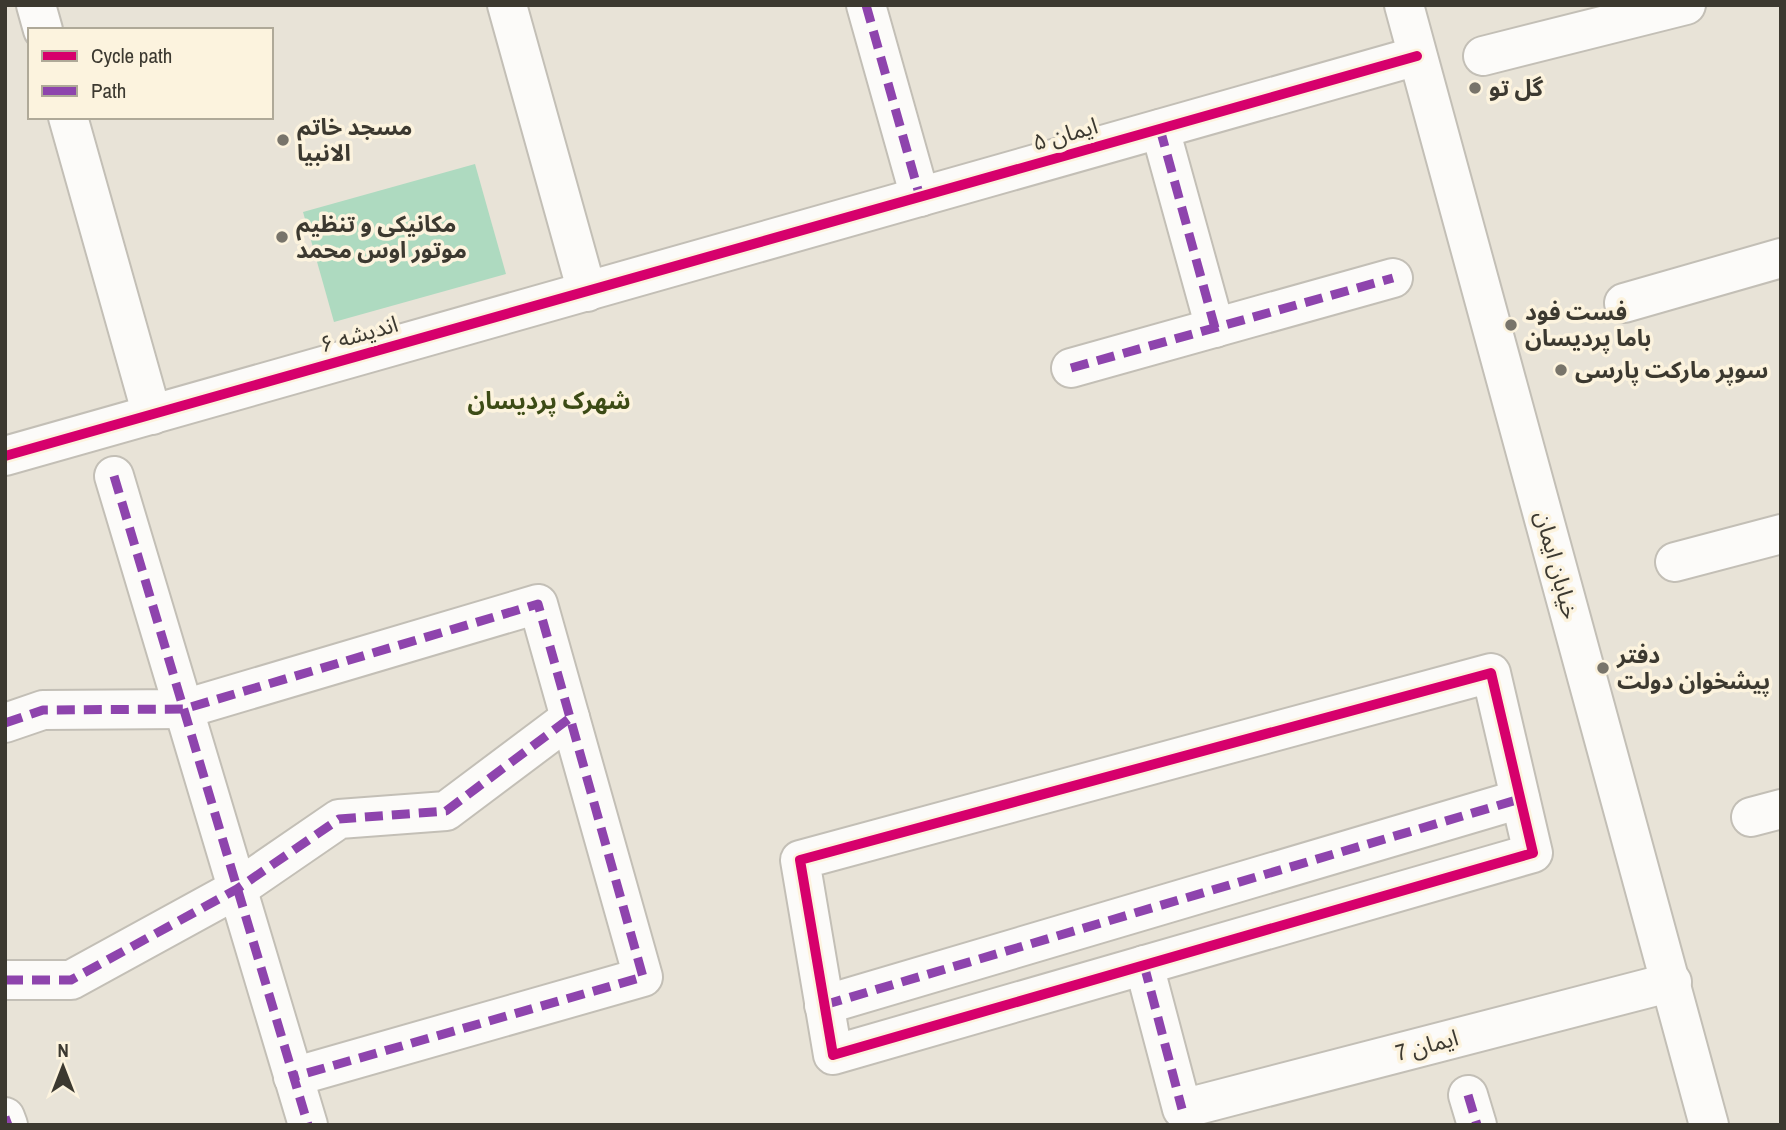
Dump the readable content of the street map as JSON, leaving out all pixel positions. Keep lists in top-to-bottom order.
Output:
{
  "streets": {
    "street": [
      "ایمان ۵",
      "اندیشه ۶",
      "خیابان ایمان",
      "ایمان 7"
    ]
  },
  "crossings": [
    ["ایمان ۵", "اندیشه ۶"],
    ["ایمان ۵", "خیابان ایمان"],
    ["خیابان ایمان", "ایمان 7"]
  ],
  "districts": ["شهرک پردیسان"],
  "places": [
    "گل تو",
    "مسجد خاتم الانبیا",
    "مکانیکی و تنظیم موتور اوس محمد",
    "فست فود باما پردیسان",
    "سوپر مارکت پارسی",
    "دفتر پیشخوان دولت"
  ],
  "legend": ["Cycle path", "Path"],
  "north": "top"
}
